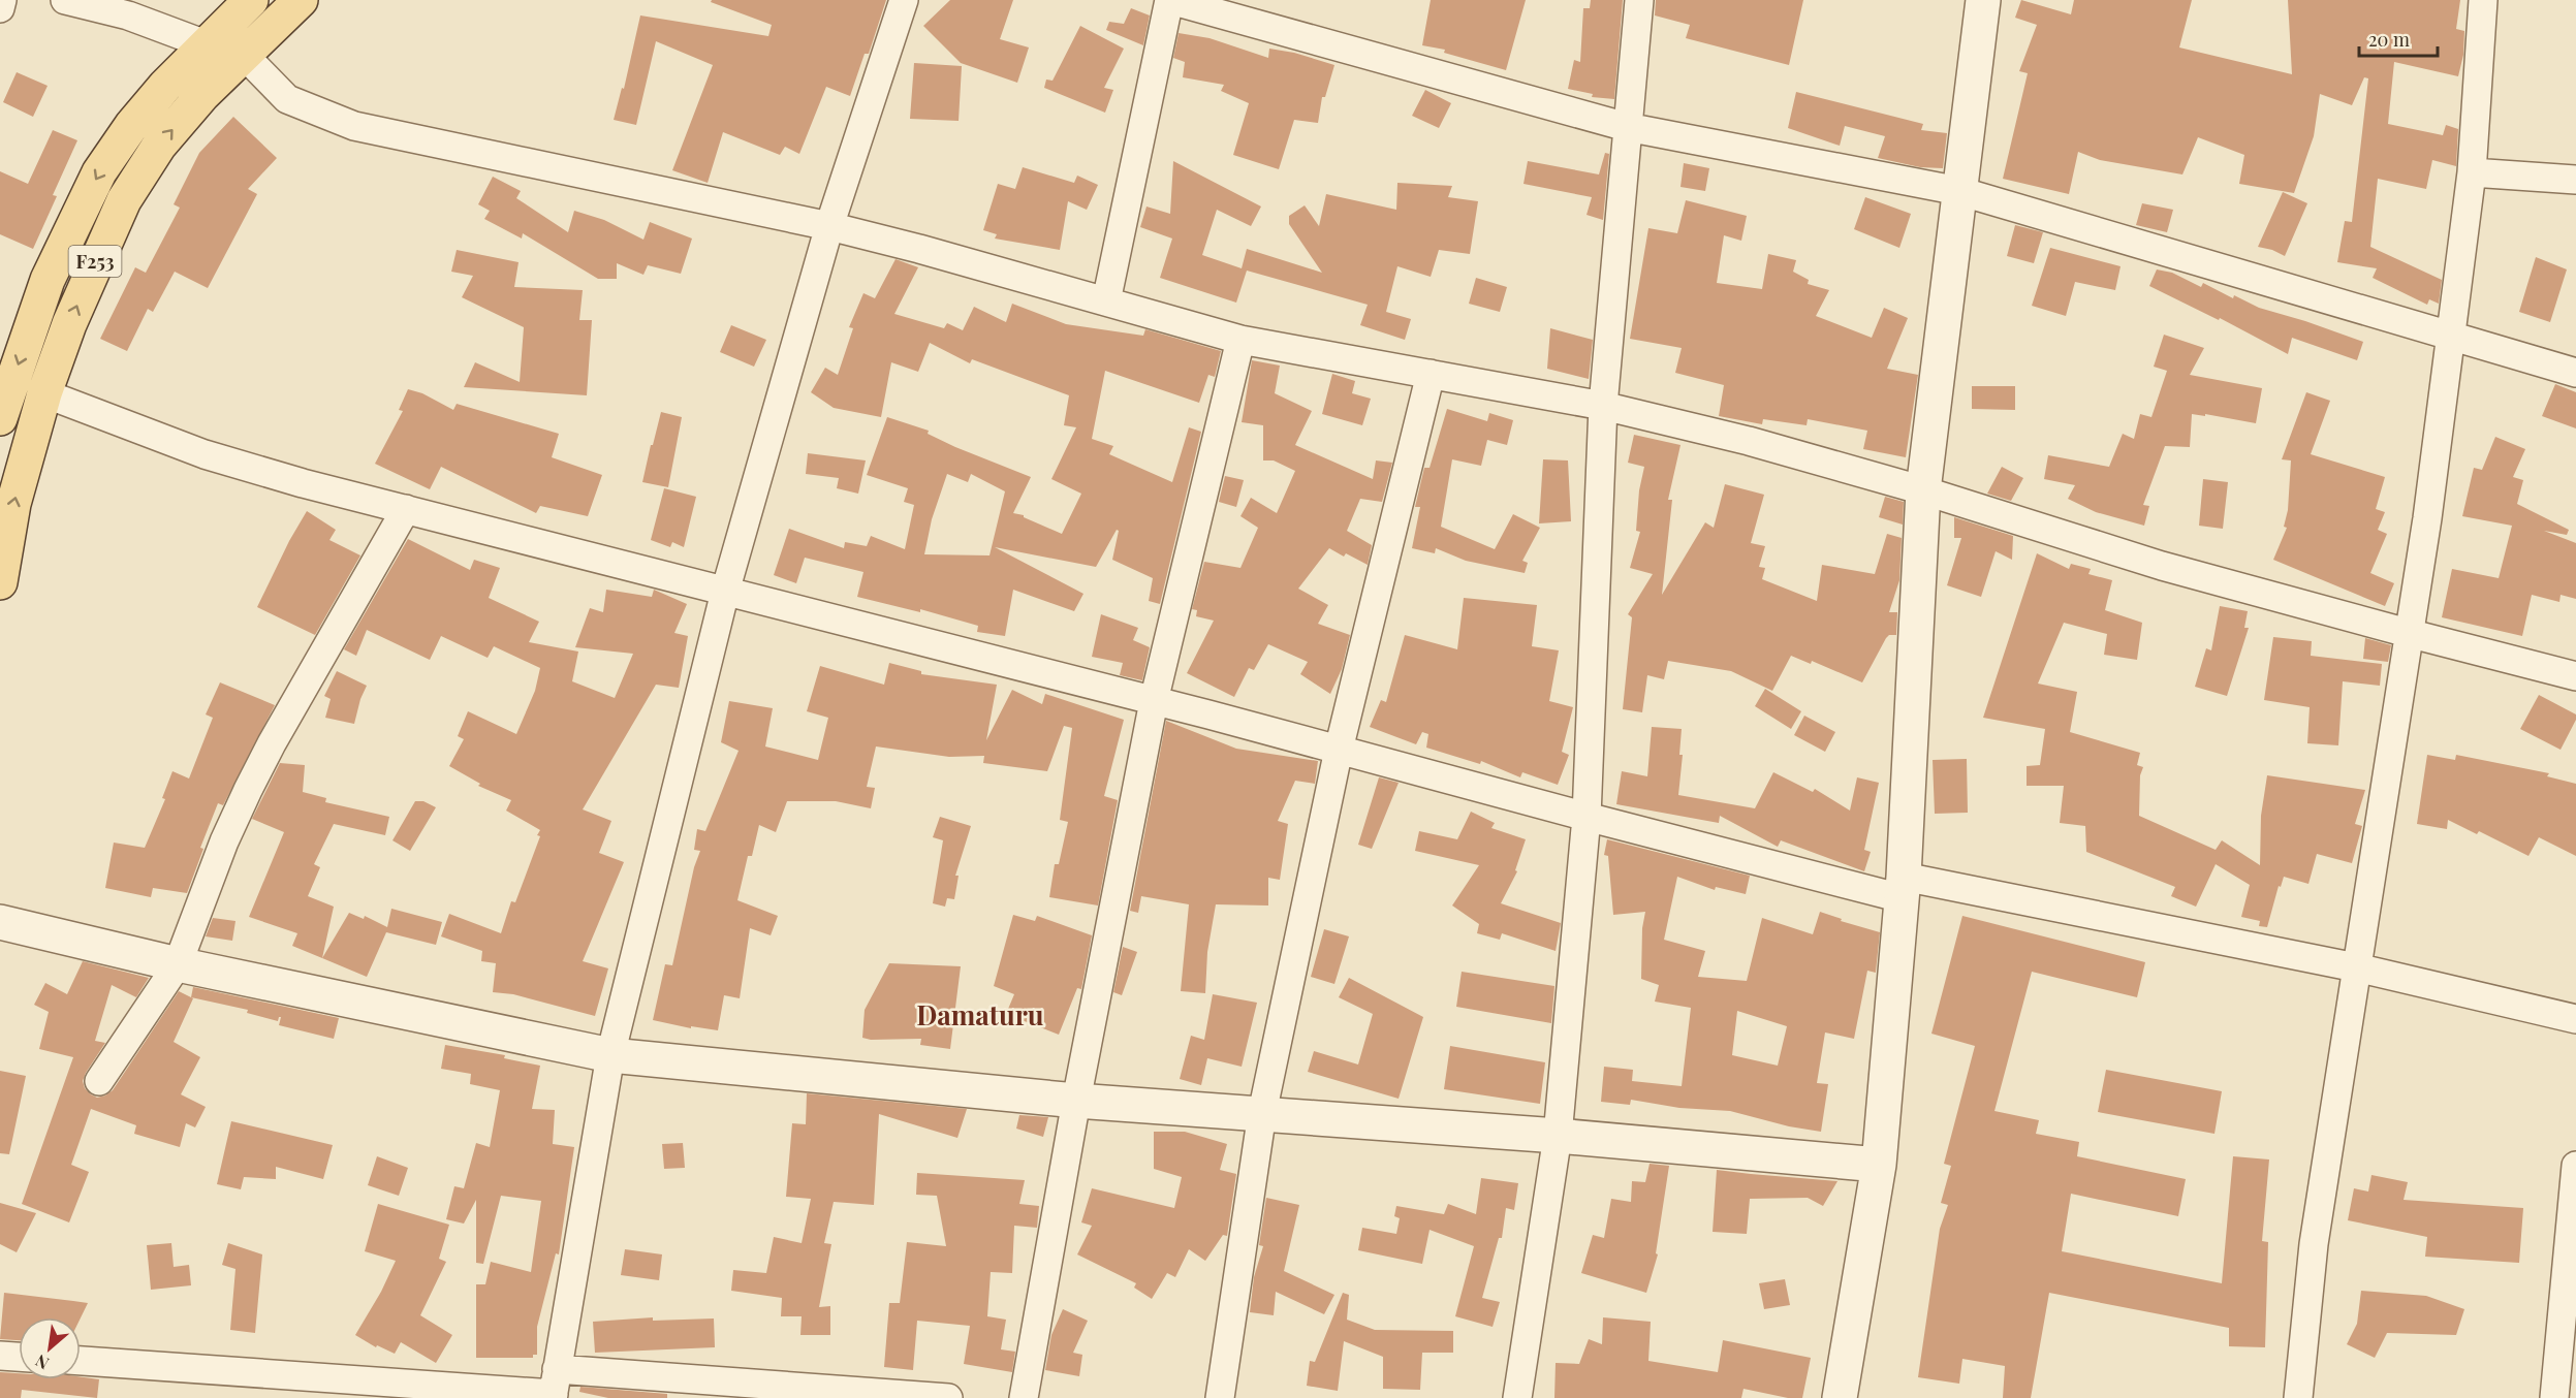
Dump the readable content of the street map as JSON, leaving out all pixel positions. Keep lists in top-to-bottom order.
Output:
{
  "streets": {
    "main road": ["F253"]
  },
  "districts": ["Damaturu"],
  "scale_bar": "20 m",
  "north": "bottom left"
}
